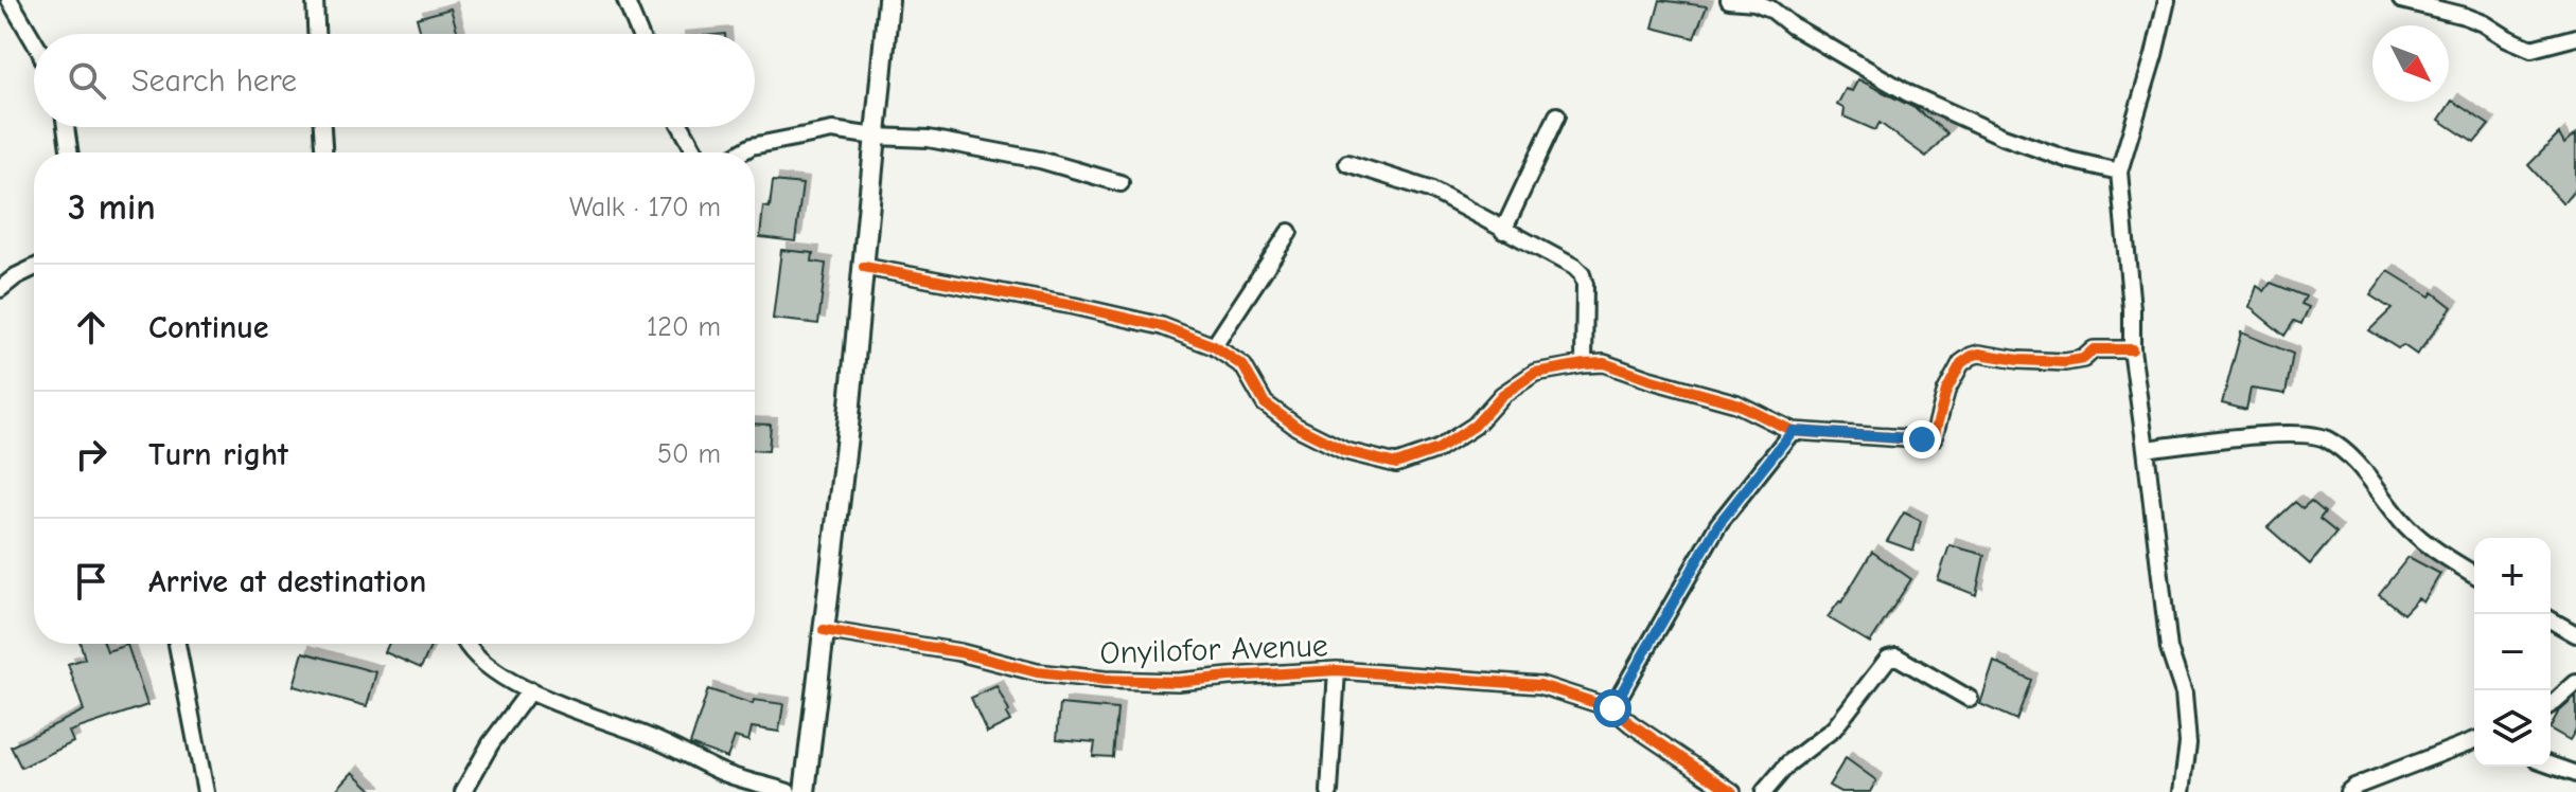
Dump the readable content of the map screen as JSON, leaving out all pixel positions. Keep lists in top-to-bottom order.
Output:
{
  "streets": {
    "street": ["Onyilofor Avenue"]
  },
  "north": "bottom right",
  "page": {
    "search": "Search here",
    "heading": ["3 min", "Walk · 170 m"],
    "list": [
      ["Continue", "120 m"],
      ["Turn right", "50 m"],
      "Arrive at destination"
    ],
    "map_buttons": ["+", "−"]
  }
}
